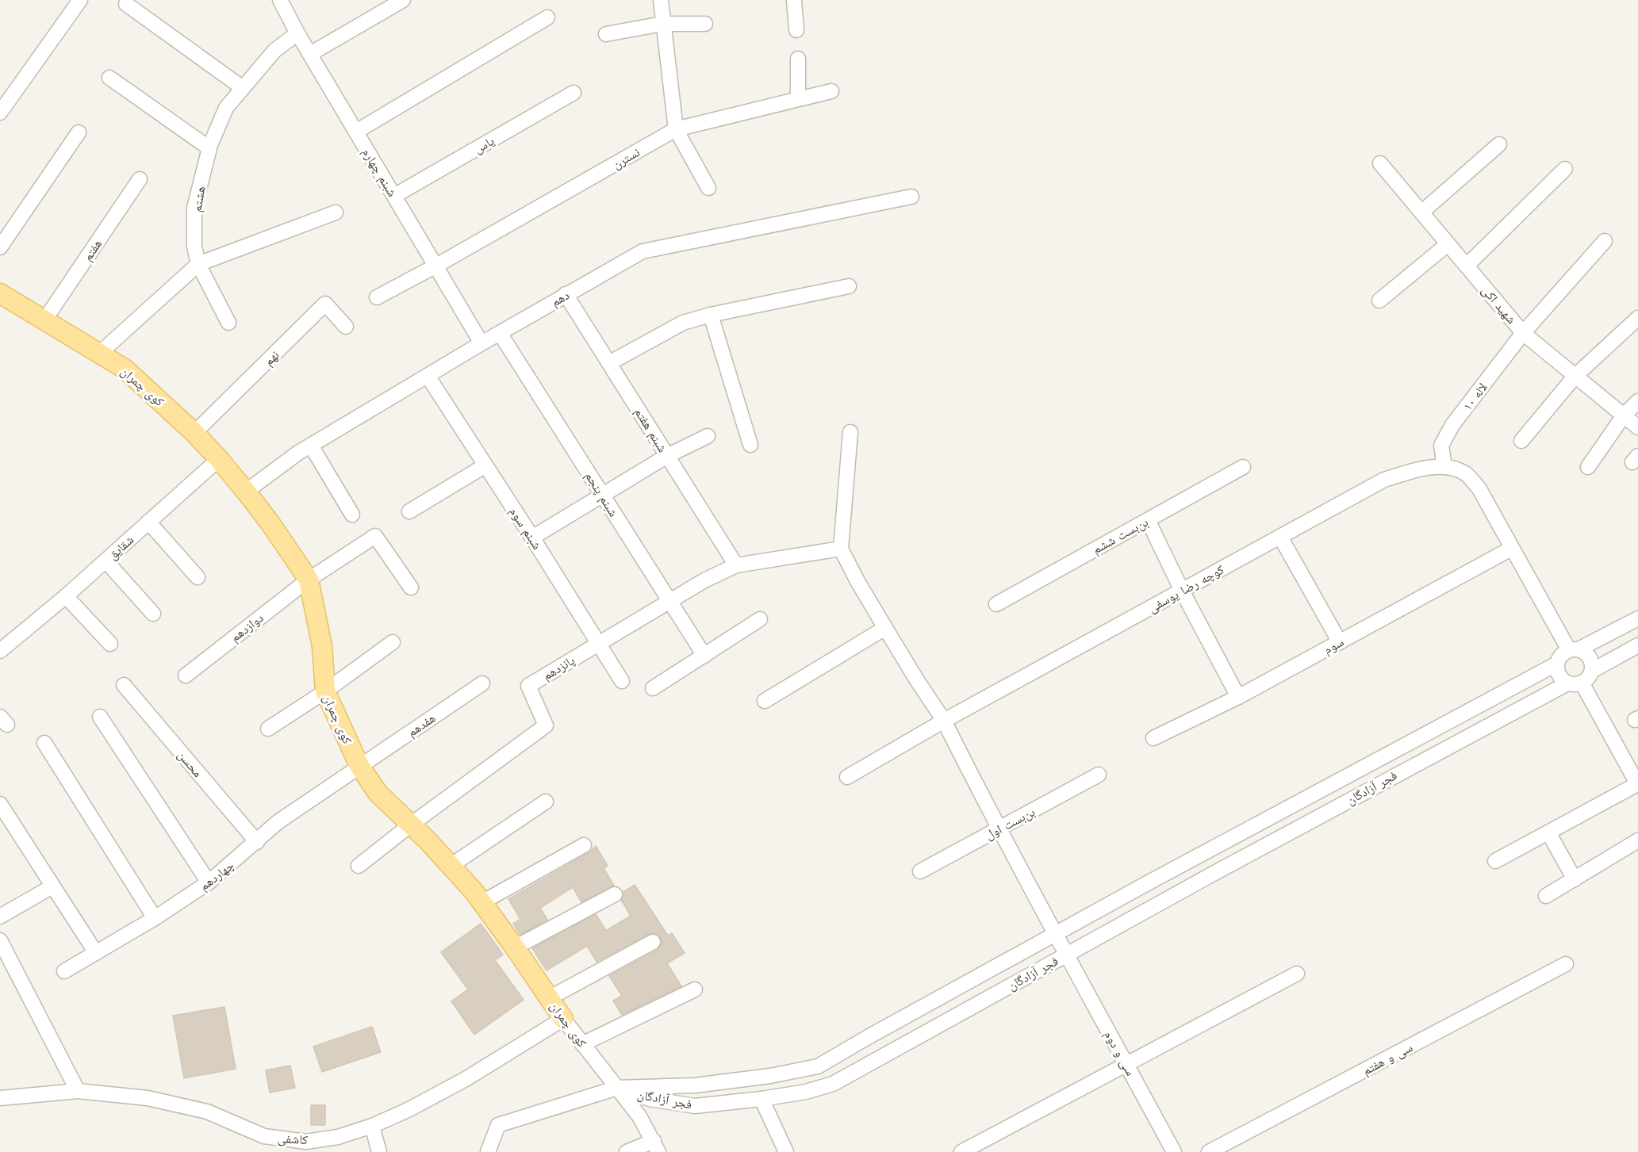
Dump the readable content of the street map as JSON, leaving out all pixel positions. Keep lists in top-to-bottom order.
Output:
{
  "streets": {
    "main road": ["کوی چمران"],
    "street": [
      "یاس",
      "نسترن",
      "شبنم چهارم",
      "هشتم",
      "هفتم",
      "دهم",
      "شهید اکی",
      "نهم",
      "لاله ۱۰",
      "شبنم هفتم",
      "شبنم پنجم",
      "شبنم سوم",
      "بن‌بست ششم",
      "شقایق",
      "کوچه رضا یوسفی",
      "دوازدهم",
      "سوم",
      "پانزدهم",
      "هفدهم",
      "محسن",
      "فجر آزادگان",
      "بن‌بست اول",
      "چهاردهم",
      "سی و دوم",
      "سی و هفتم",
      "کاشفی"
    ]
  },
  "crossings": [
    ["یاس", "شبنم چهارم"],
    ["نسترن", "شبنم چهارم"],
    ["شبنم چهارم", "هشتم"],
    ["شبنم چهارم", "دهم"],
    ["هفتم", "کوی چمران"],
    ["دهم", "کوی چمران"],
    ["دهم", "شبنم هفتم"],
    ["دهم", "شبنم پنجم"],
    ["دهم", "شبنم سوم"],
    ["شهید اکی", "لاله ۱۰"],
    ["نهم", "کوی چمران"],
    ["کوی چمران", "شقایق"],
    ["کوی چمران", "دوازدهم"],
    ["کوی چمران", "پانزدهم"],
    ["کوی چمران", "هفدهم"],
    ["کوی چمران", "فجر آزادگان"],
    ["کوی چمران", "چهاردهم"],
    ["کوی چمران", "کاشفی"],
    ["لاله ۱۰", "کوچه رضا یوسفی"],
    ["شبنم هفتم", "پانزدهم"],
    ["شبنم پنجم", "پانزدهم"],
    ["شبنم سوم", "پانزدهم"],
    ["کوچه رضا یوسفی", "سوم"],
    ["کوچه رضا یوسفی", "فجر آزادگان"],
    ["هفدهم", "چهاردهم"],
    ["محسن", "چهاردهم"],
    ["فجر آزادگان", "سی و دوم"]
  ]
}
